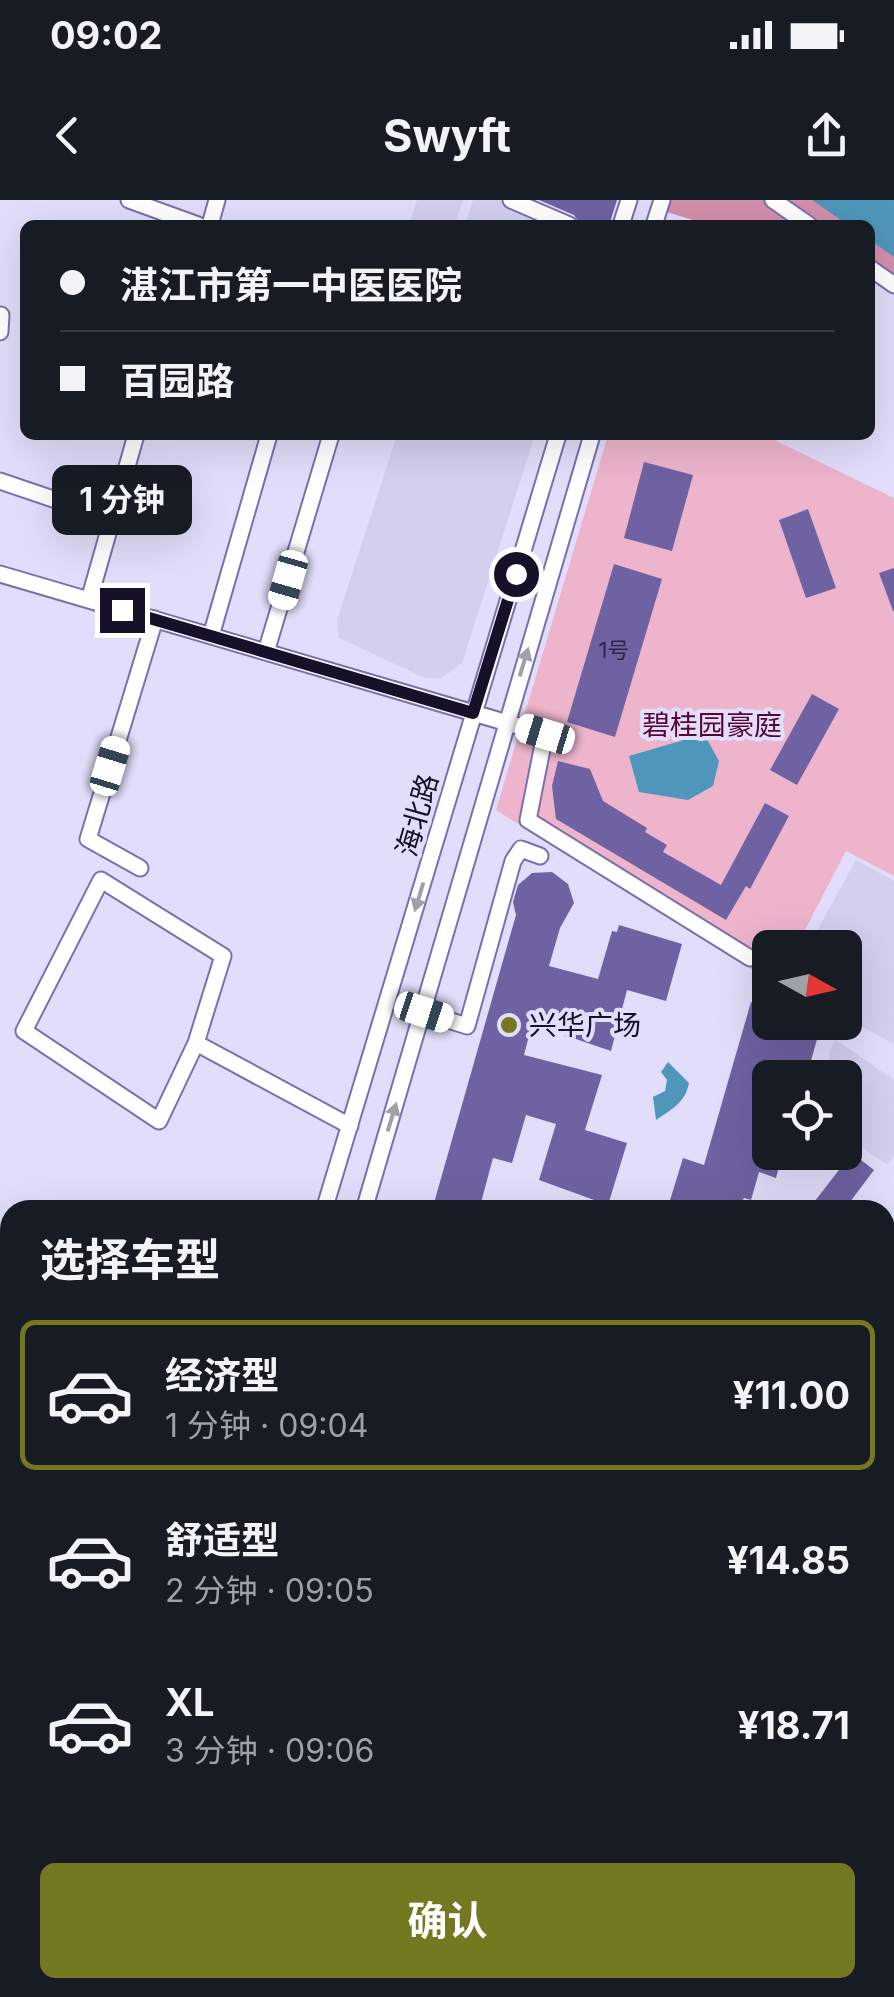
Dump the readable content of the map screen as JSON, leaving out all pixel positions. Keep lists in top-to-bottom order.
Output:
{
  "streets": {
    "street": ["海北路"]
  },
  "parks": ["碧桂园豪庭"],
  "places": ["兴华广场"],
  "house_numbers": ["1号"],
  "north": "right",
  "page": {
    "status": "09:02",
    "header": "Swyft",
    "banner": ["湛江市第一中医医院", "百园路"],
    "bubble": "1 分钟",
    "heading": "选择车型",
    "list": [
      {
        "name": "经济型",
        "note": "1 分钟 · 09:04",
        "value": "¥11.00"
      },
      {
        "name": "舒适型",
        "note": "2 分钟 · 09:05",
        "value": "¥14.85"
      },
      {
        "name": "XL",
        "note": "3 分钟 · 09:06",
        "value": "¥18.71"
      }
    ],
    "buttons": "确认"
  }
}
